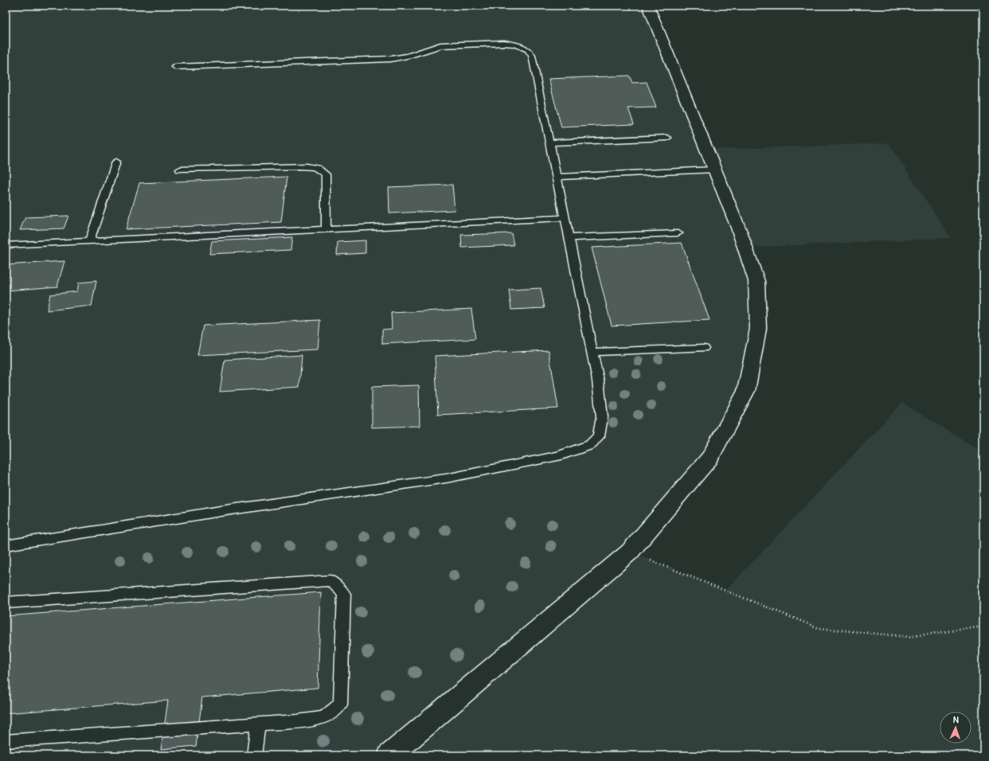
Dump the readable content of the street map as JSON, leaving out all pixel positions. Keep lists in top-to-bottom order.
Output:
{
  "north": "top"
}
